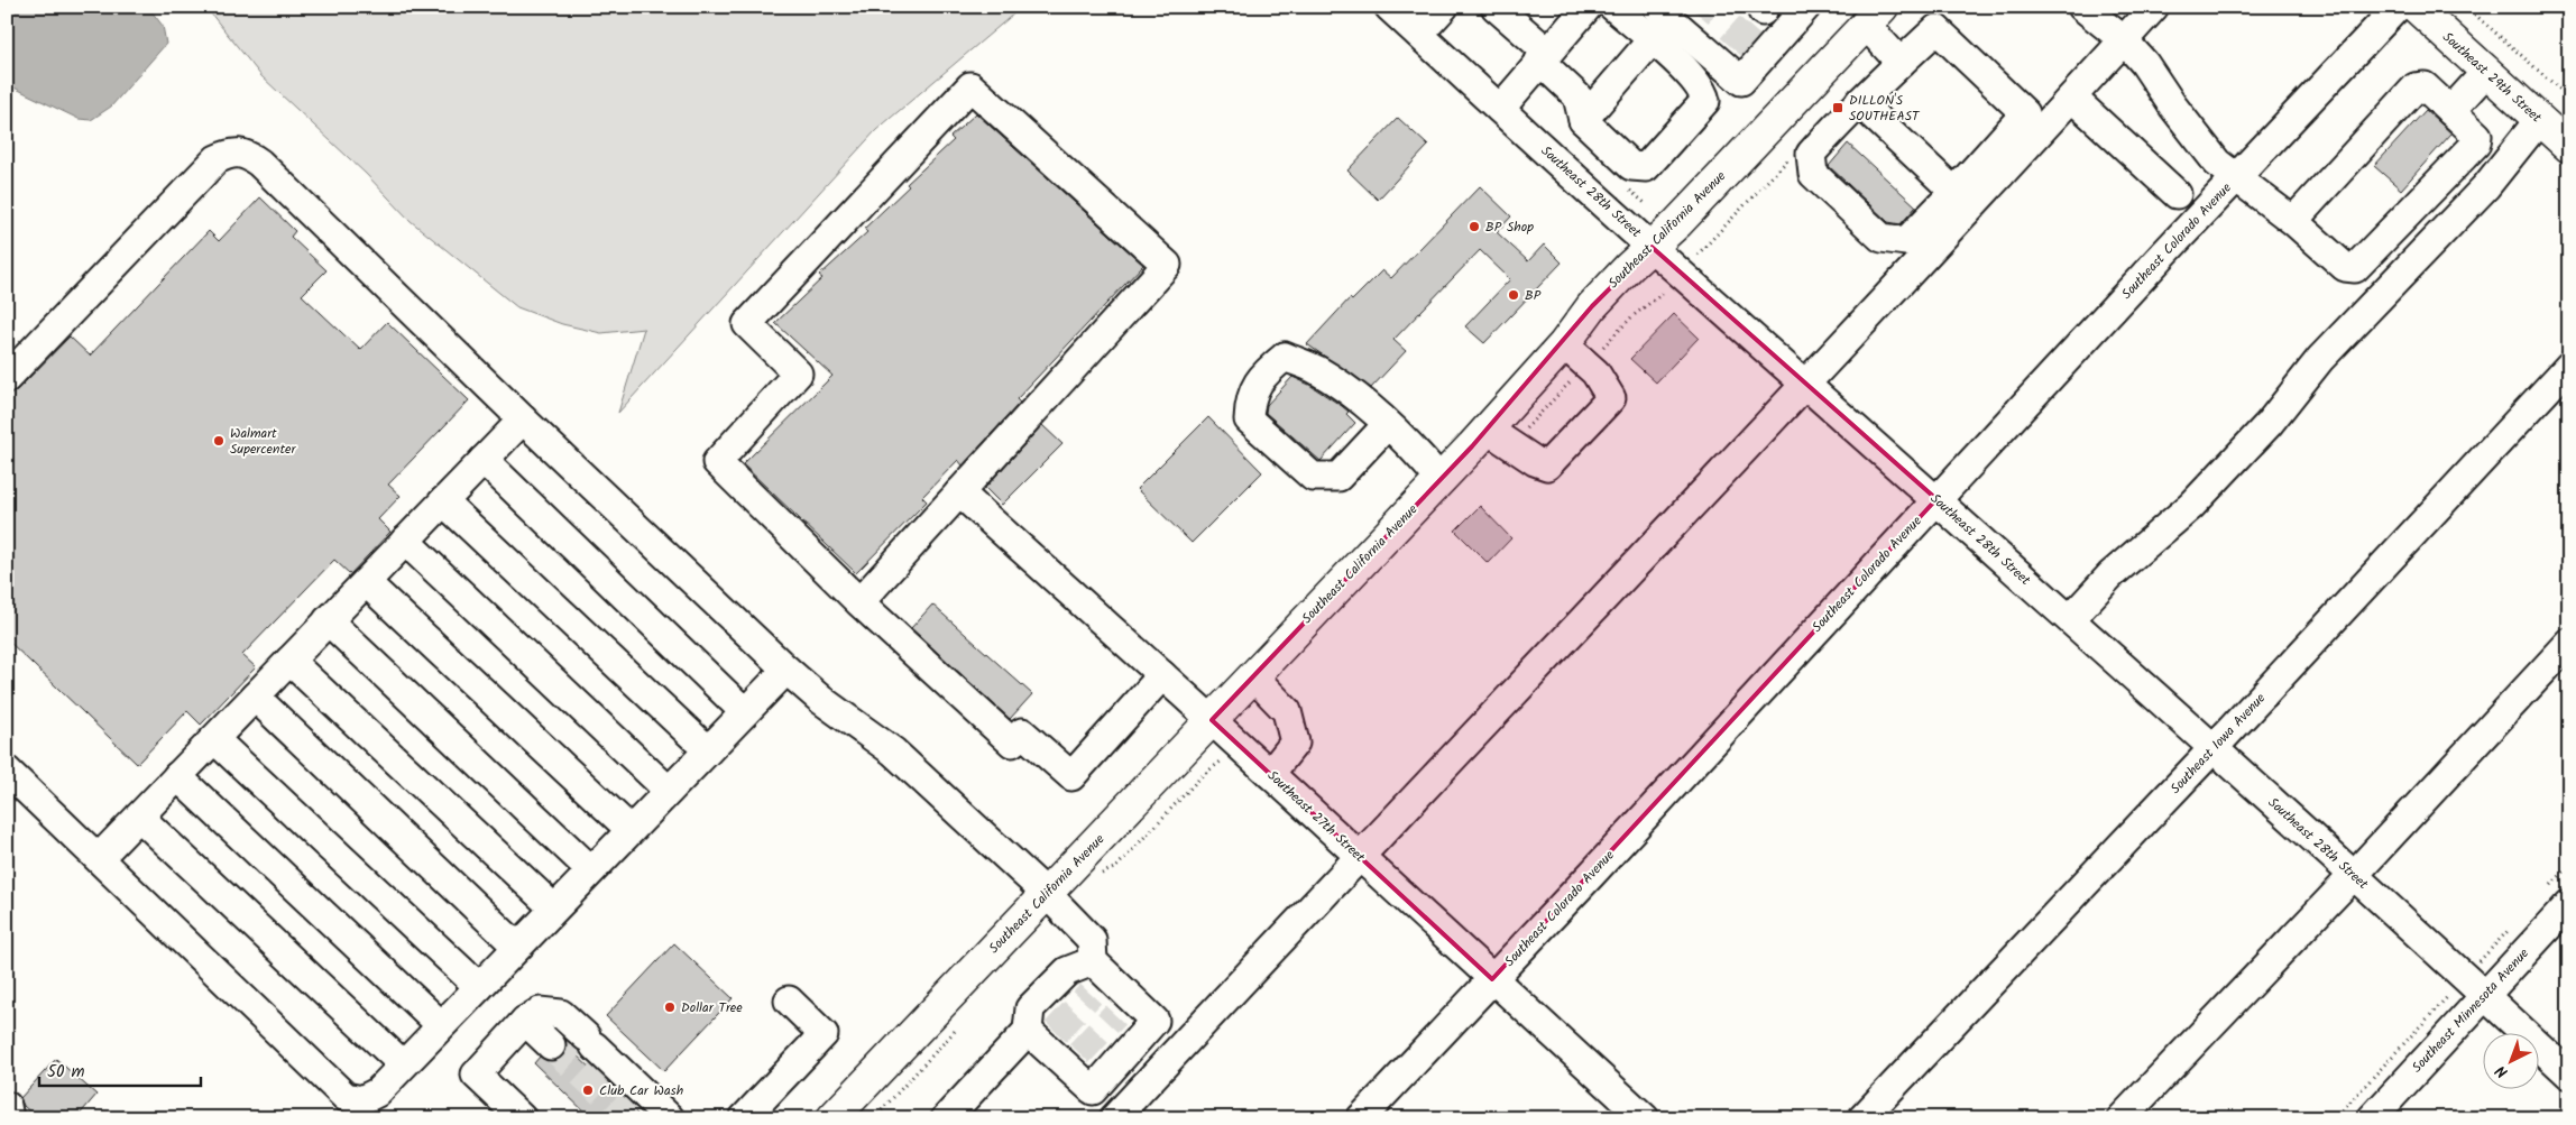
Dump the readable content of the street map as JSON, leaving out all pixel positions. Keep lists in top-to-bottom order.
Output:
{
  "streets": {
    "main road": ["Southeast 29th Street", "Southeast California Avenue"],
    "street": [
      "Southeast 28th Street",
      "Southeast Colorado Avenue",
      "Southeast Iowa Avenue",
      "Southeast 27th Street",
      "Southeast Minnesota Avenue"
    ]
  },
  "crossings": [
    ["Southeast 28th Street", "Southeast California Avenue"],
    ["Southeast 28th Street", "Southeast Colorado Avenue"],
    ["Southeast 28th Street", "Southeast Iowa Avenue"],
    ["Southeast 28th Street", "Southeast Minnesota Avenue"],
    ["Southeast California Avenue", "Southeast 27th Street"],
    ["Southeast Colorado Avenue", "Southeast 27th Street"]
  ],
  "places": {
    "transit": ["DILLON'S SOUTHEAST"],
    "other": [
      "BP Shop",
      "BP",
      "Walmart Supercenter",
      "Dollar Tree",
      "Club Car Wash"
    ]
  },
  "scale_bar": "50 m",
  "north": "bottom left"
}
